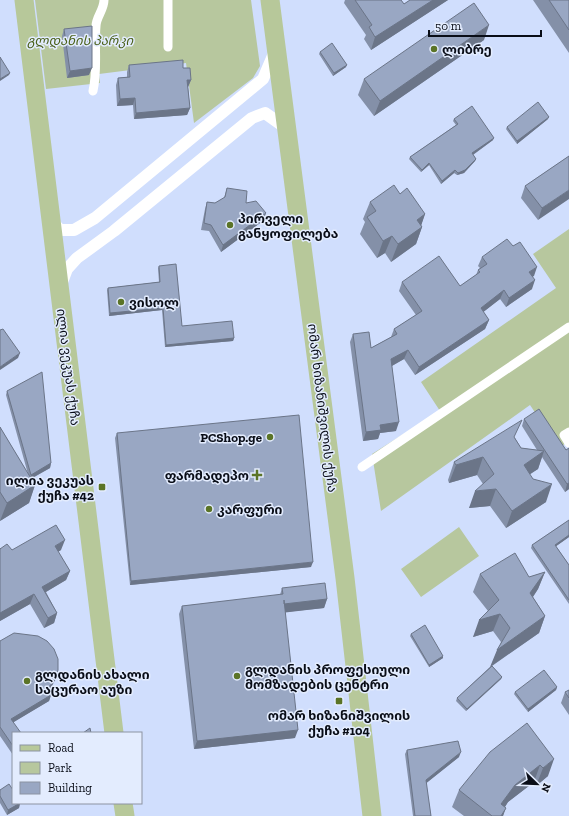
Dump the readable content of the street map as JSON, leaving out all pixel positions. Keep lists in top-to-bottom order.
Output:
{
  "streets": {
    "main road": ["ილია ვეკუას ქუჩა", "ომარ ხიზანიშვილის ქუჩა"]
  },
  "parks": ["გლდანის პარკი"],
  "places": {
    "other": [
      "ლიბრე",
      "პირველი განყოფილება",
      "ვისოლ",
      "PCShop.ge",
      "კარფური",
      "გლდანის პროფესიული მომზადების ცენტრი",
      "გლდანის ახალი საცურაო აუზი"
    ],
    "health": ["ფარმადეპო"],
    "transit": ["ილია ვეკუას ქუჩა #42", "ომარ ხიზანიშვილის ქუჩა #104"]
  },
  "legend": ["Road", "Park", "Building"],
  "scale_bar": "50 m",
  "north": "bottom right"
}
